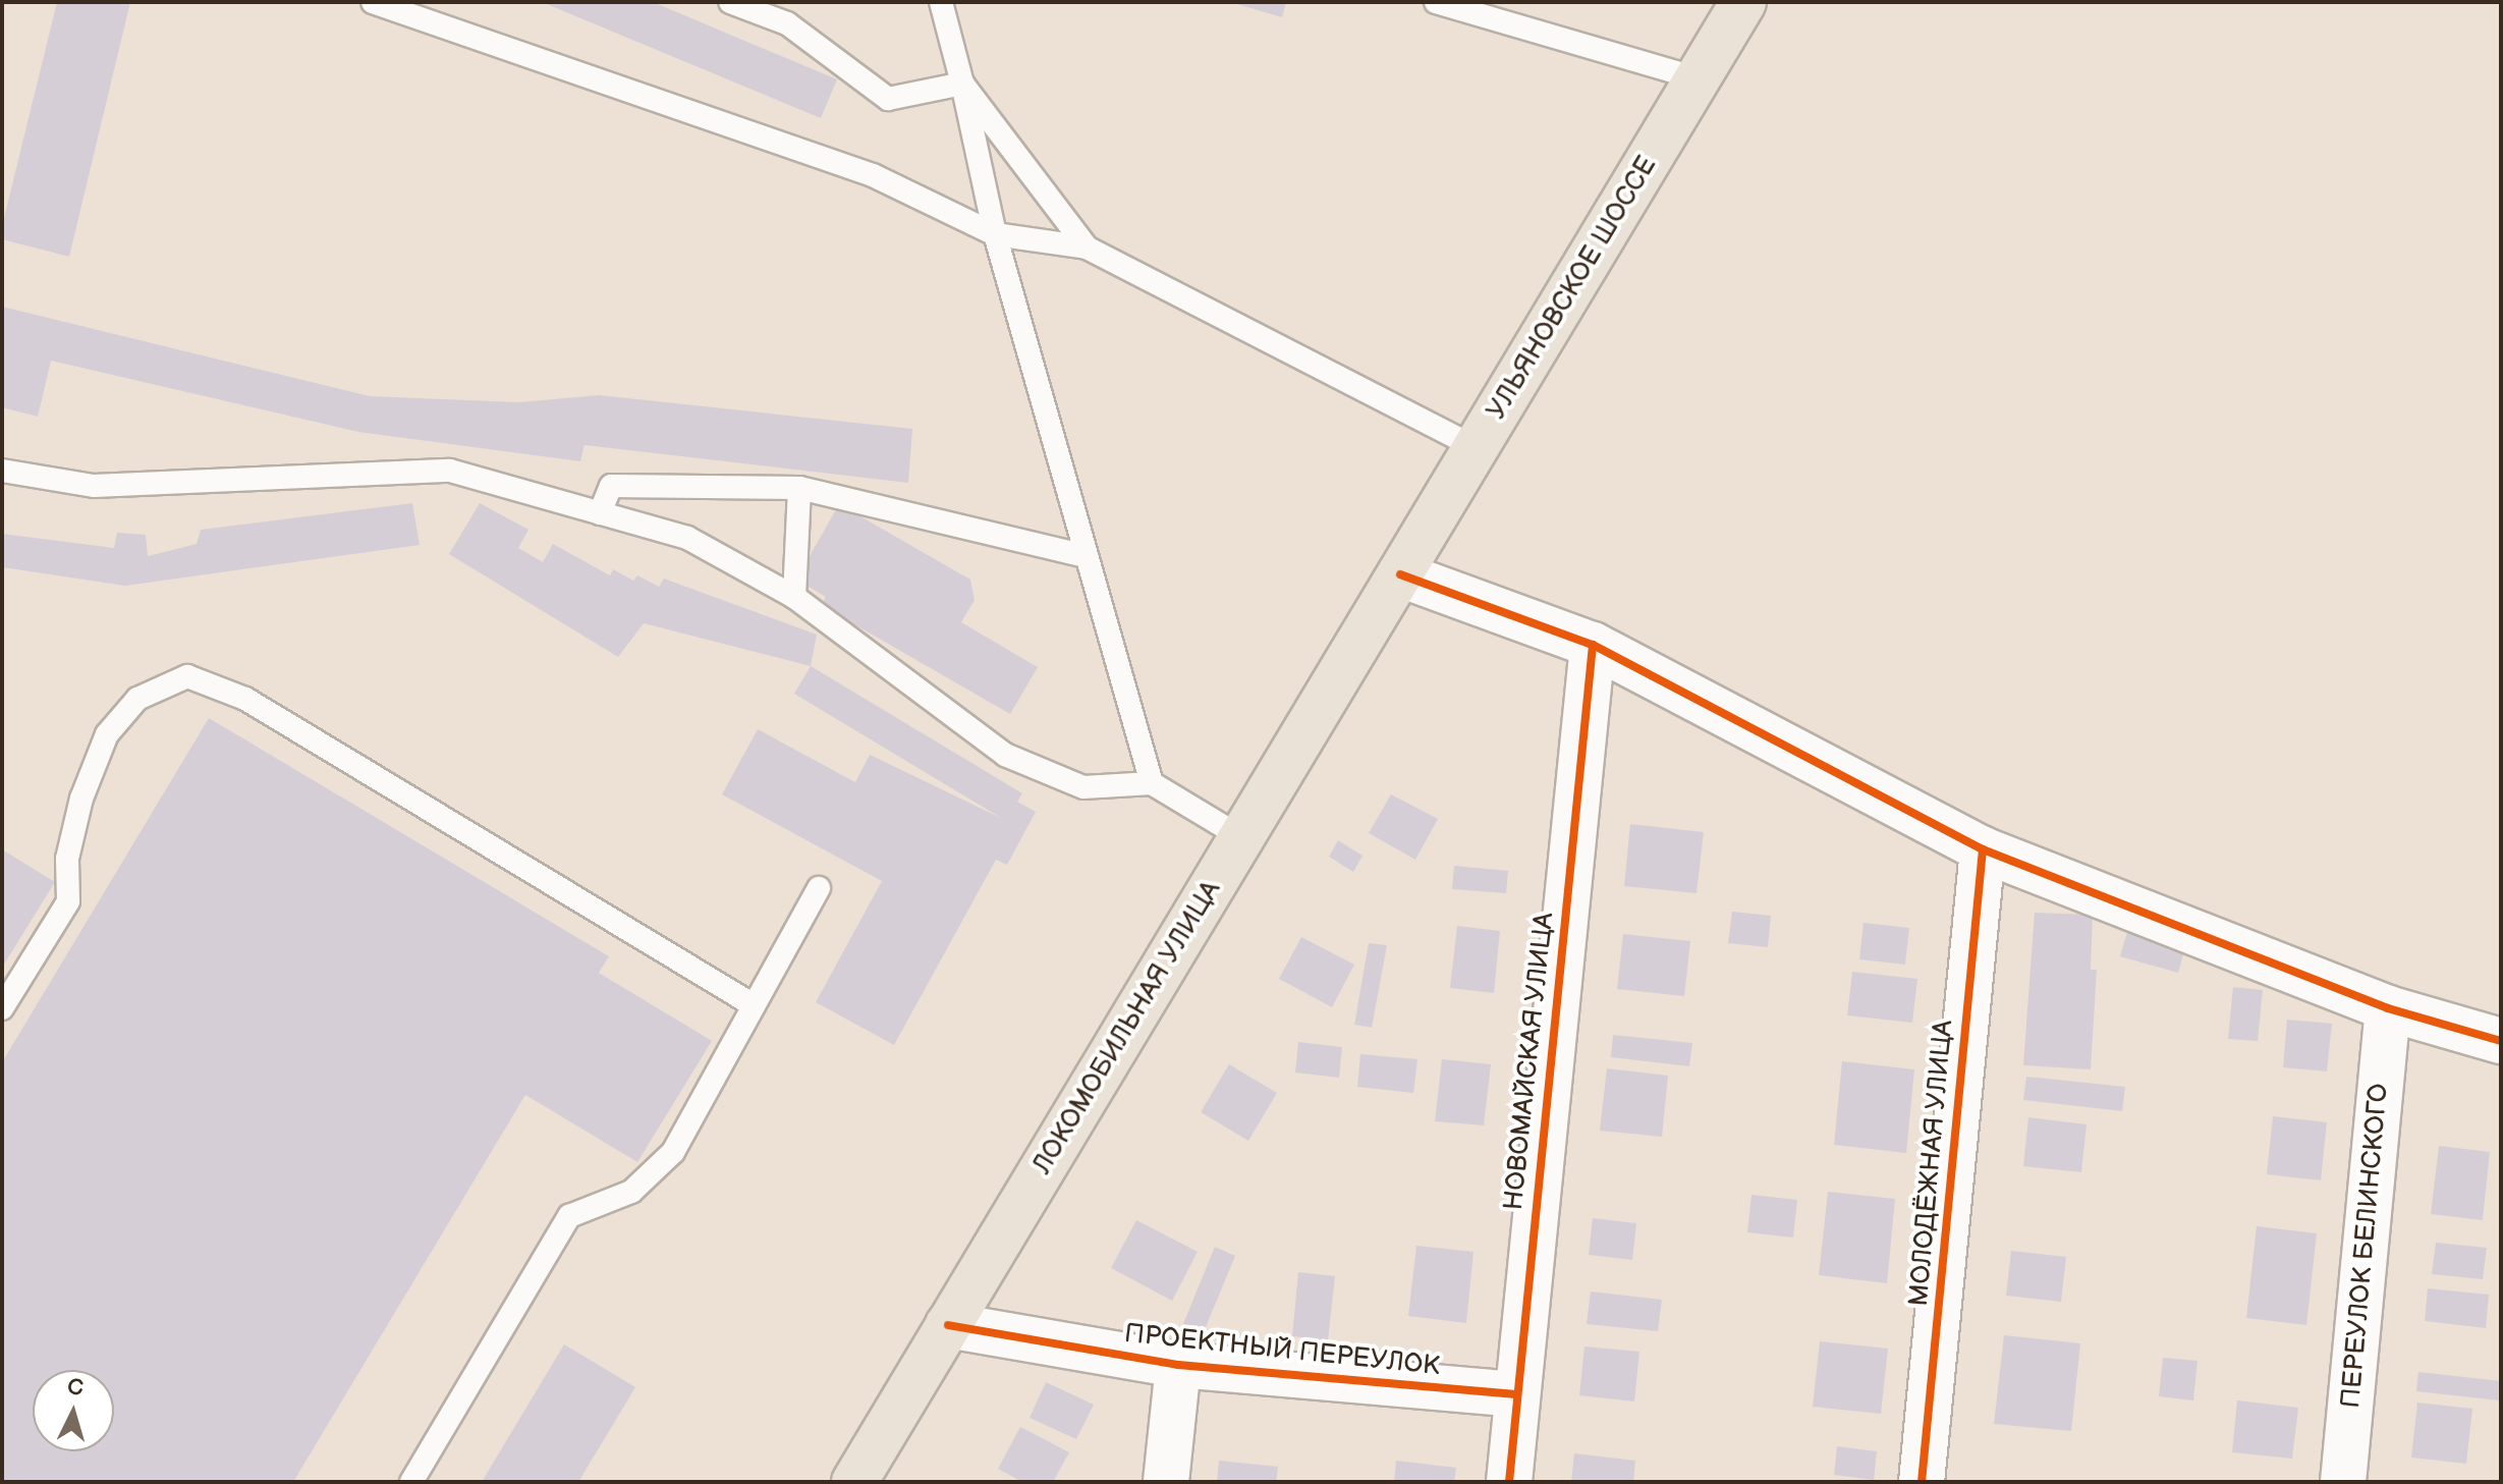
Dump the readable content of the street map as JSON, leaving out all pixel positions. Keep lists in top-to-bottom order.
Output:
{
  "streets": {
    "main road": ["УЛЬЯНОВСКОЕ ШОССЕ", "ЛОКОМОБИЛЬНАЯ УЛИЦА"],
    "street": [
      "НОВОМАЙСКАЯ УЛИЦА",
      "МОЛОДЁЖНАЯ УЛИЦА",
      "ПЕРЕУЛОК БЕЛИНСКОГО",
      "ПРОЕКТНЫЙ ПЕРЕУЛОК"
    ]
  },
  "crossings": [
    ["УЛЬЯНОВСКОЕ ШОССЕ", "ЛОКОМОБИЛЬНАЯ УЛИЦА"],
    ["ЛОКОМОБИЛЬНАЯ УЛИЦА", "ПРОЕКТНЫЙ ПЕРЕУЛОК"],
    ["НОВОМАЙСКАЯ УЛИЦА", "ПРОЕКТНЫЙ ПЕРЕУЛОК"]
  ],
  "north": "top"
}
